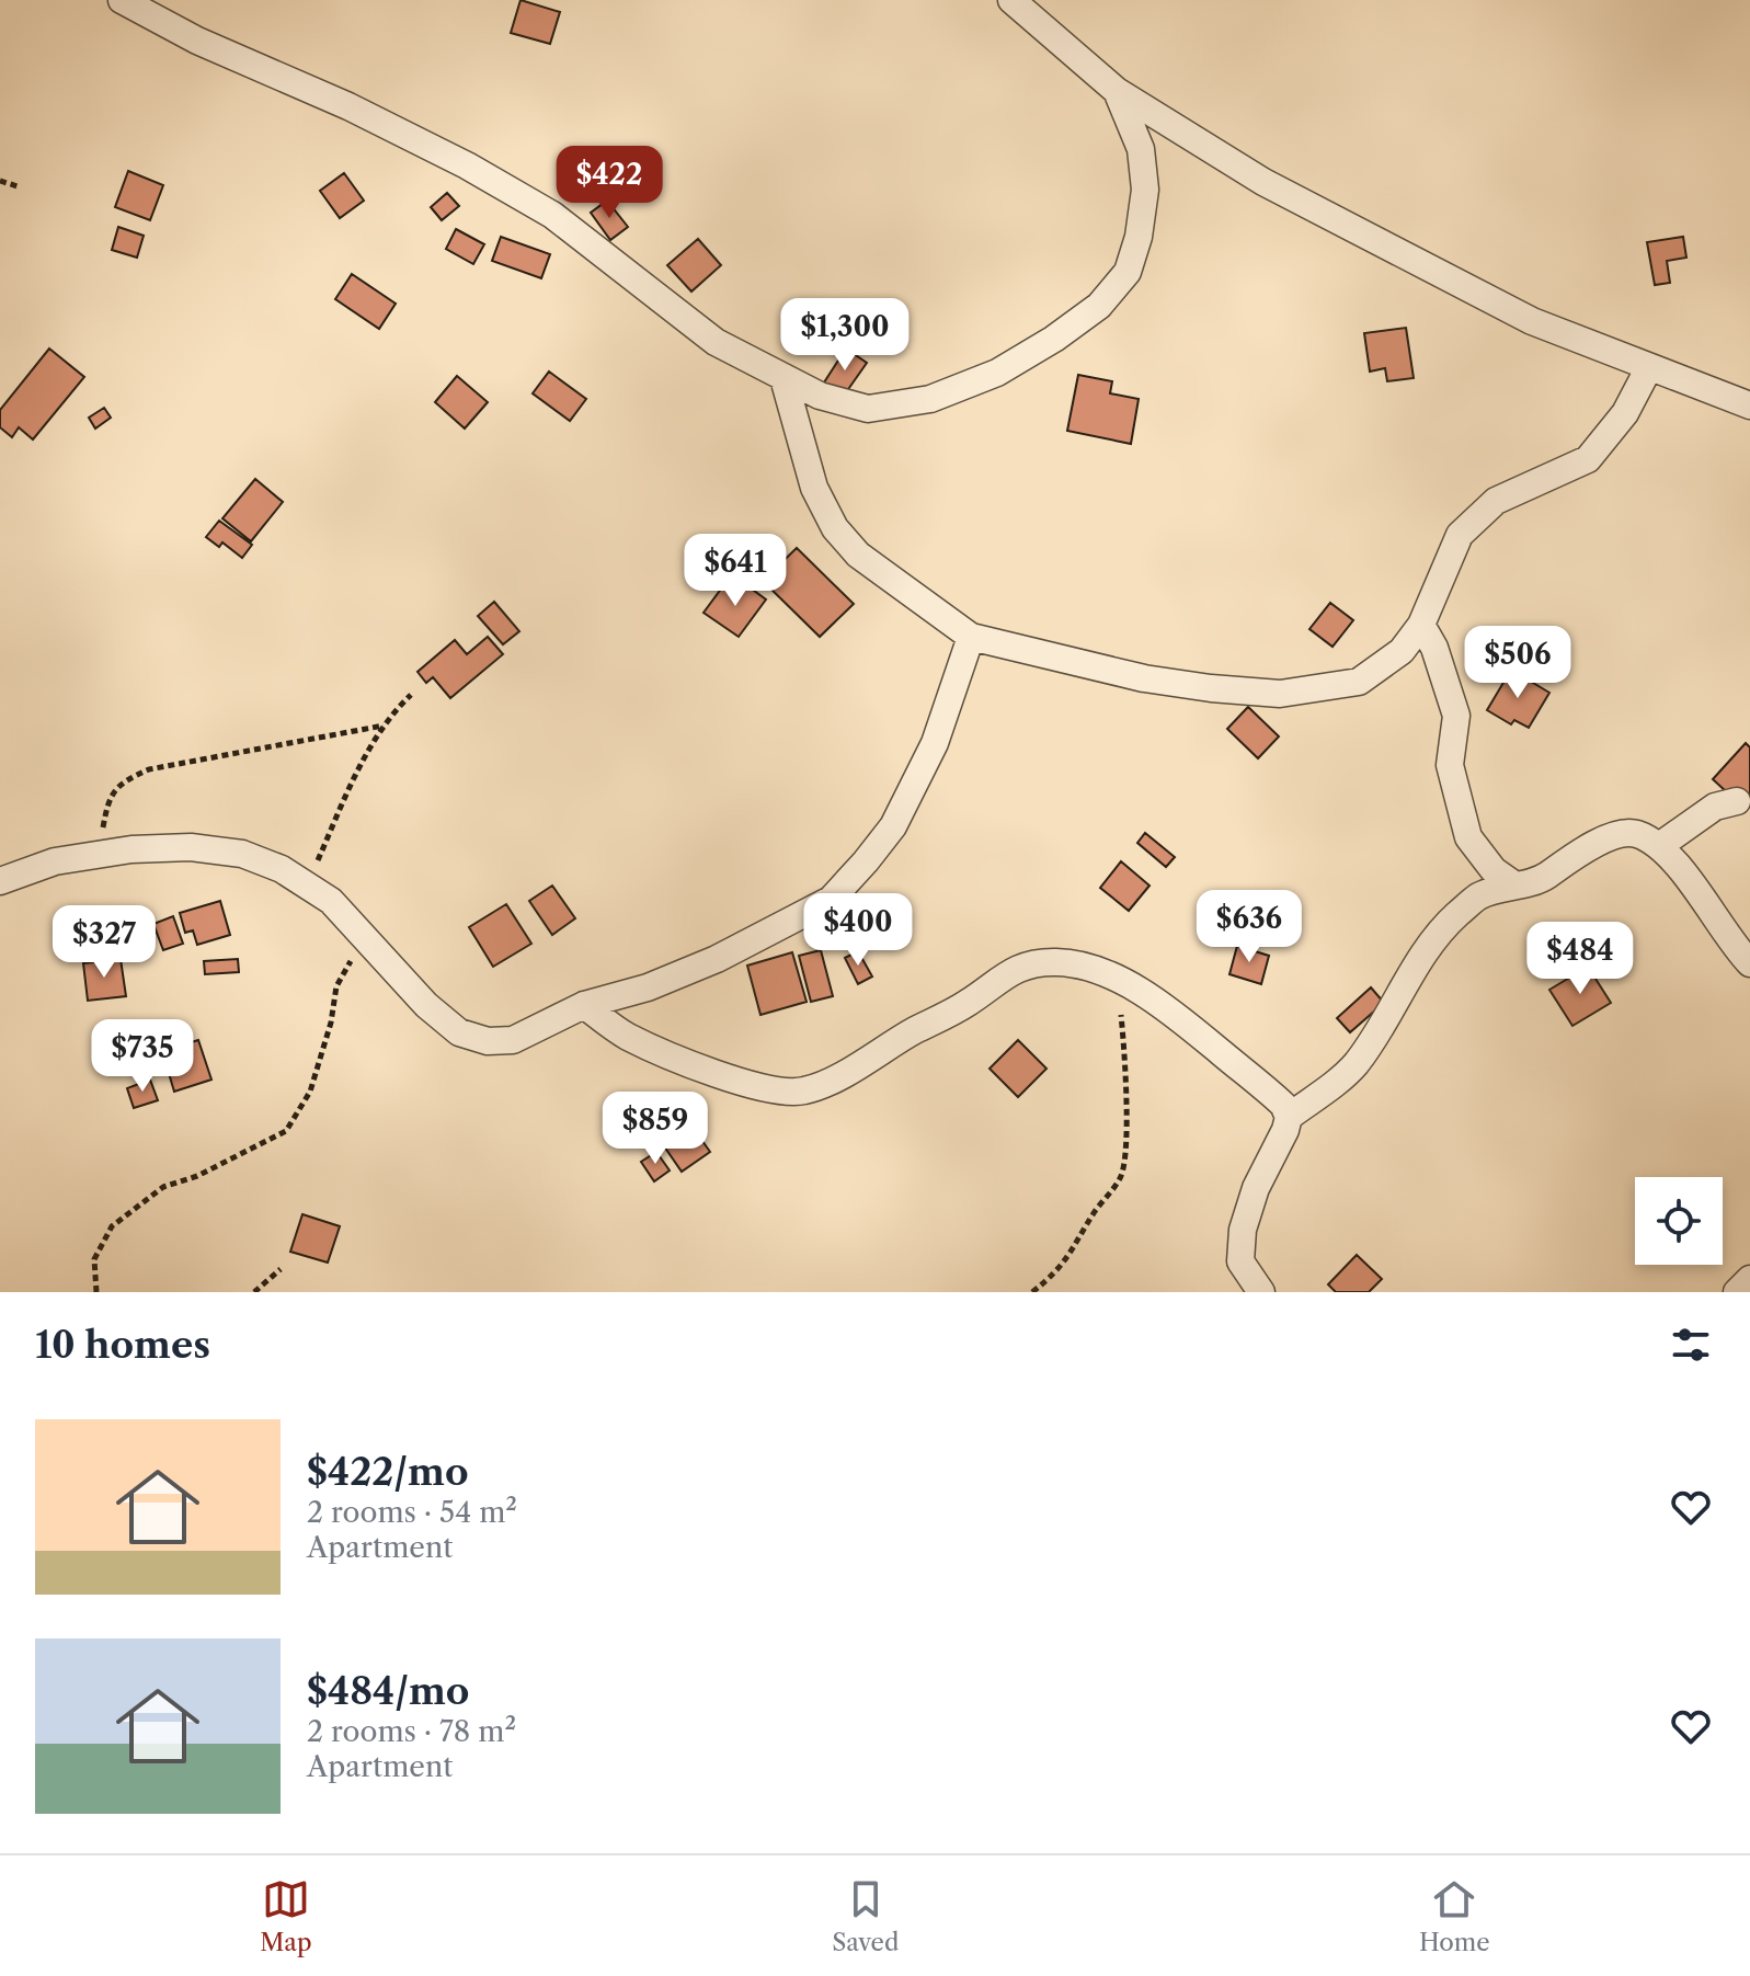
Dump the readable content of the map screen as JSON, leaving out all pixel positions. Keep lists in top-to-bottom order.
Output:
{
  "page": {
    "price": [
      "$422",
      "$1,300",
      "$641",
      "$506",
      "$636",
      "$400",
      "$327",
      "$484",
      "$735",
      "$859"
    ],
    "heading": "10 homes",
    "list": [
      {
        "name": "$422/mo",
        "note": "2 rooms · 54 m² · Apartment"
      },
      {
        "name": "$484/mo",
        "note": "2 rooms · 78 m² · Apartment"
      }
    ],
    "tabs": ["Map", "Saved", "Home"]
  }
}
